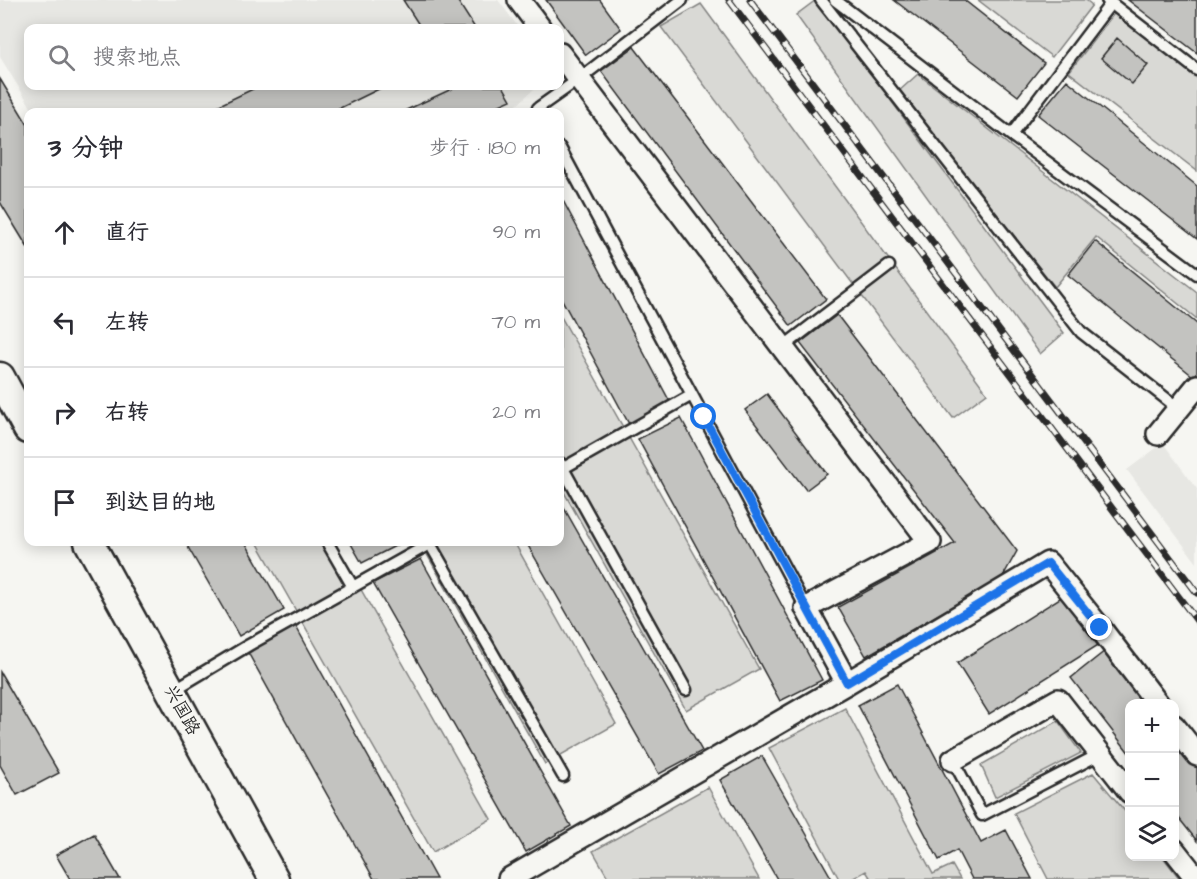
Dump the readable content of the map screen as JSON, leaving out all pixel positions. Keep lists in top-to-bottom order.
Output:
{
  "streets": {
    "main road": ["兴国路"]
  },
  "page": {
    "search": "搜索地点",
    "heading": ["3 分钟", "步行 · 180 m"],
    "list": [
      ["直行", "90 m"],
      ["左转", "70 m"],
      ["右转", "20 m"],
      "到达目的地"
    ],
    "map_buttons": ["+", "−"]
  }
}
